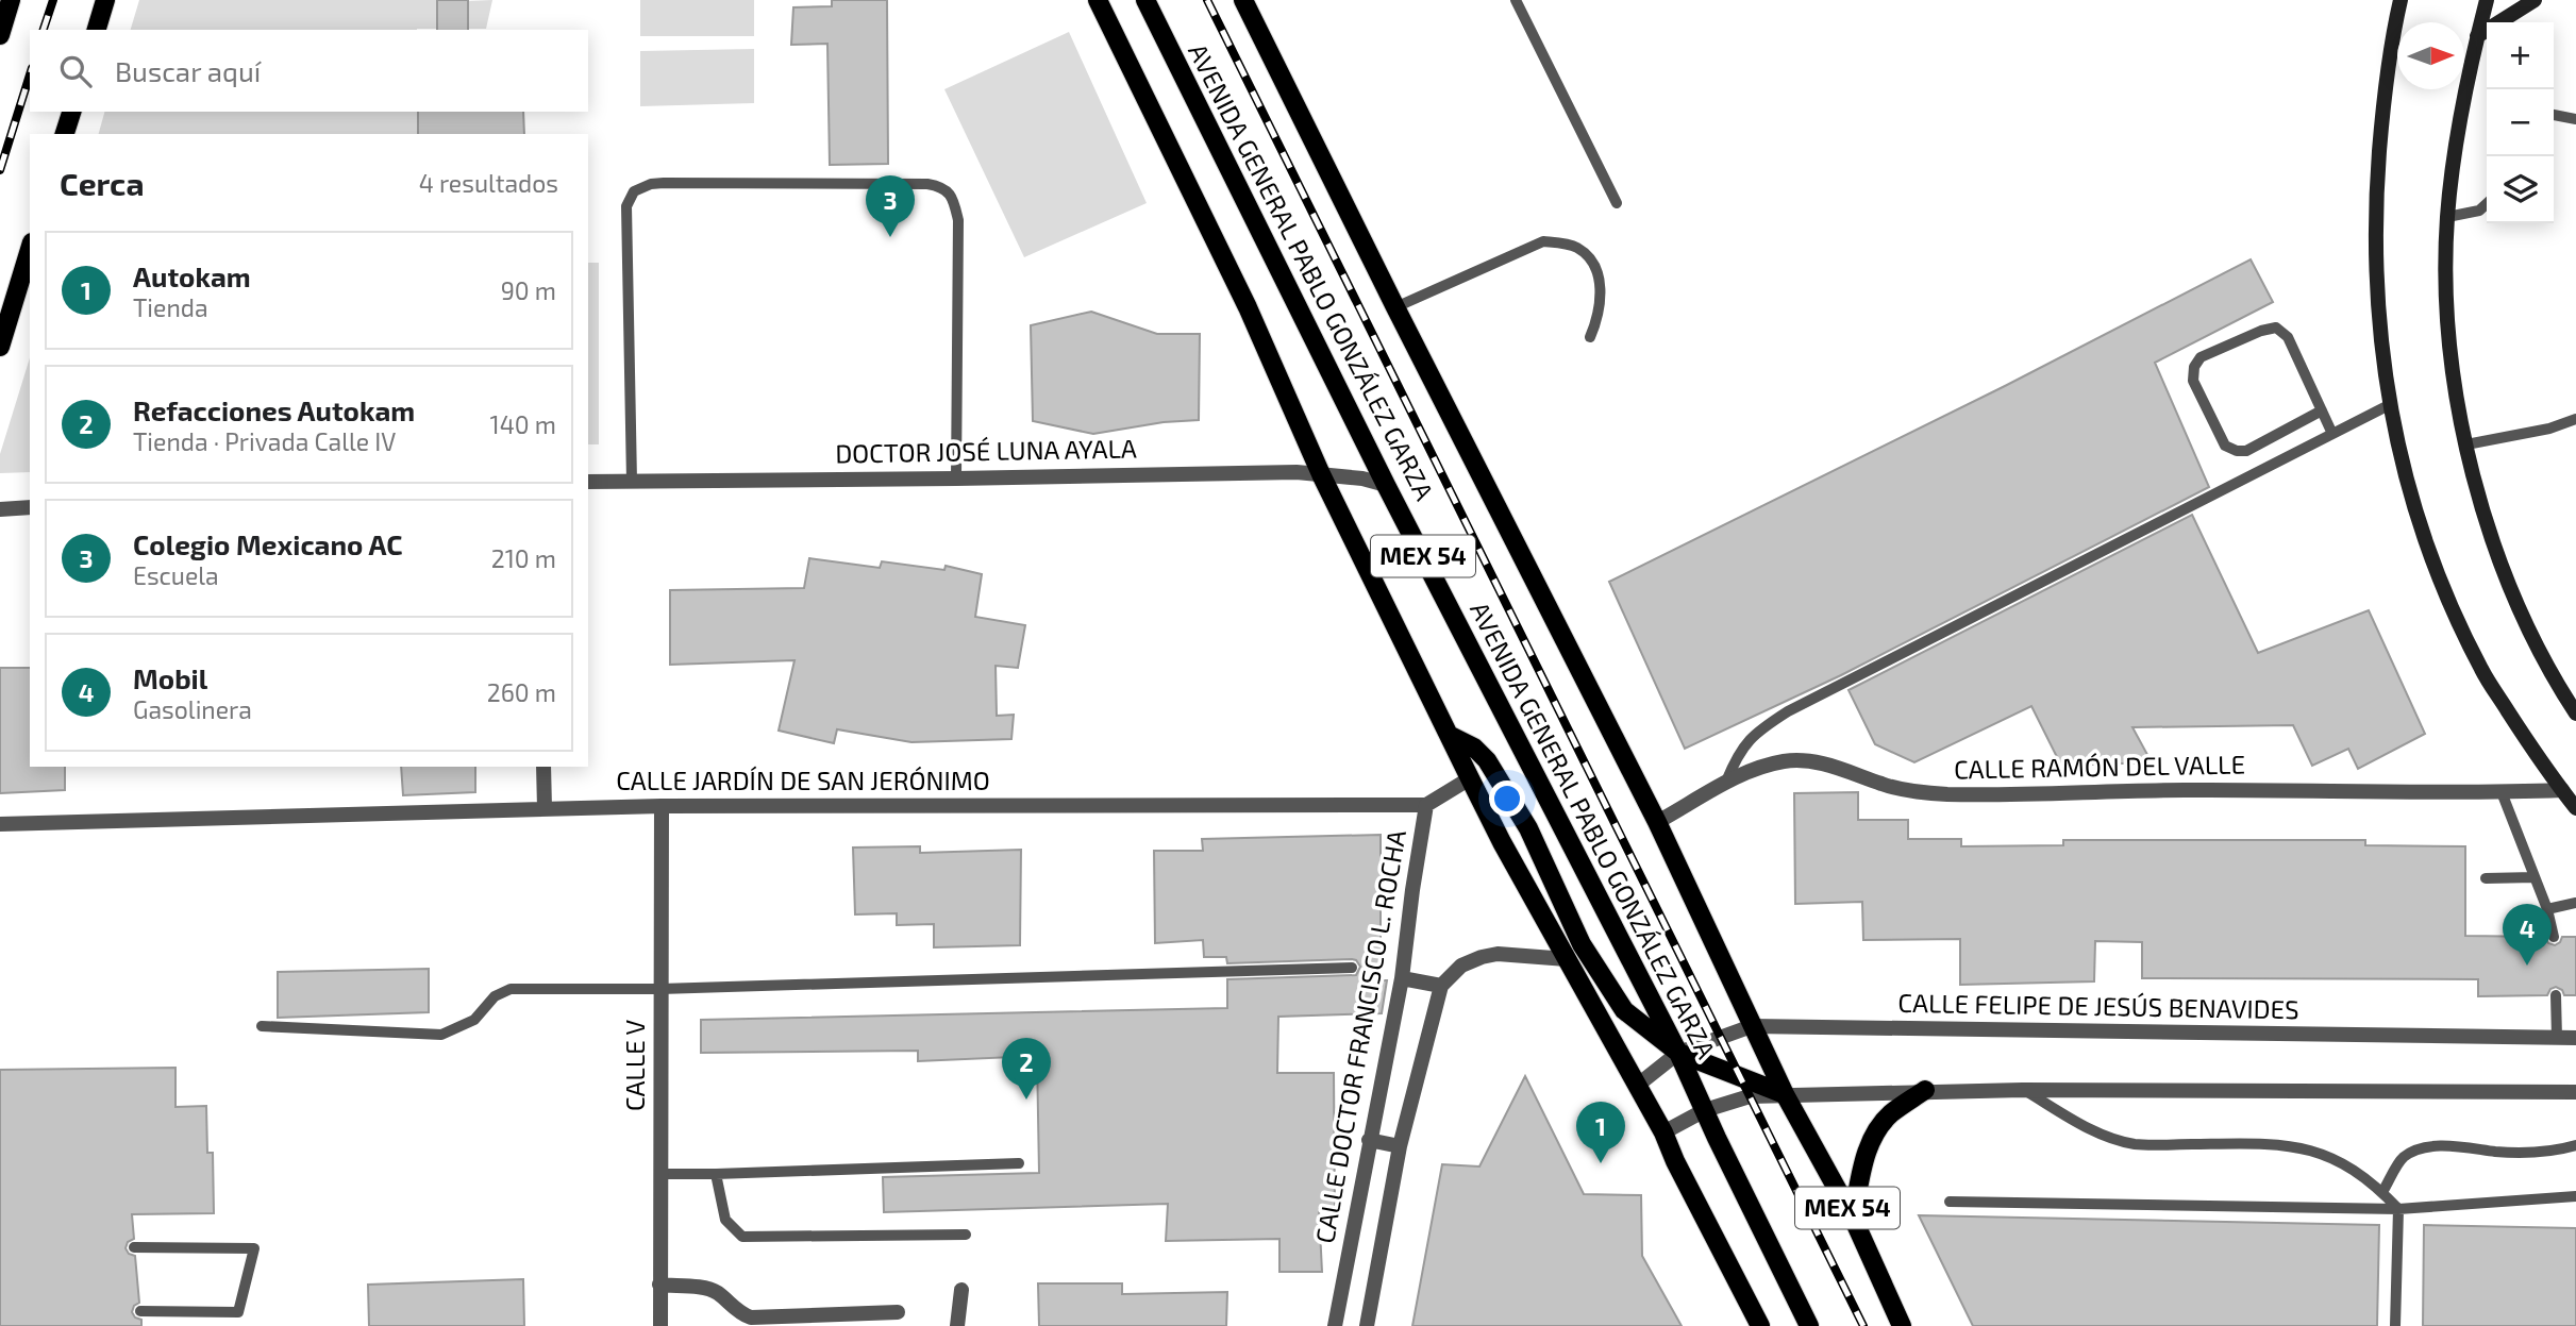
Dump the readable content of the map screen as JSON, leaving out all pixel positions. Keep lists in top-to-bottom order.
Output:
{
  "streets": {
    "main road": ["AVENIDA GENERAL PABLO GONZÁLEZ GARZA", "MEX 54"],
    "street": [
      "DOCTOR JOSÉ LUNA AYALA",
      "CALLE RAMÓN DEL VALLE",
      "CALLE JARDÍN DE SAN JERÓNIMO",
      "CALLE FELIPE DE JESÚS BENAVIDES",
      "CALLE DOCTOR FRANCISCO L. ROCHA",
      "CALLE V"
    ]
  },
  "crossings": [
    ["AVENIDA GENERAL PABLO GONZÁLEZ GARZA", "DOCTOR JOSÉ LUNA AYALA"],
    ["AVENIDA GENERAL PABLO GONZÁLEZ GARZA", "CALLE RAMÓN DEL VALLE"],
    ["AVENIDA GENERAL PABLO GONZÁLEZ GARZA", "CALLE FELIPE DE JESÚS BENAVIDES"],
    ["DOCTOR JOSÉ LUNA AYALA", "MEX 54"],
    ["MEX 54", "CALLE FELIPE DE JESÚS BENAVIDES"],
    ["MEX 54", "CALLE DOCTOR FRANCISCO L. ROCHA"],
    ["CALLE JARDÍN DE SAN JERÓNIMO", "CALLE DOCTOR FRANCISCO L. ROCHA"],
    ["CALLE JARDÍN DE SAN JERÓNIMO", "CALLE V"]
  ],
  "north": "right",
  "page": {
    "map_buttons": ["+", "−"],
    "search": "Buscar aquí",
    "heading": ["Cerca", "4 resultados"],
    "pins": [
      "3",
      "4",
      "2",
      "1"
    ],
    "list": [
      {
        "mark": "1",
        "name": "Autokam",
        "note": "Tienda",
        "value": "90 m"
      },
      {
        "mark": "2",
        "name": "Refacciones Autokam",
        "note": "Tienda · Privada Calle IV",
        "value": "140 m"
      },
      {
        "mark": "3",
        "name": "Colegio Mexicano AC",
        "note": "Escuela",
        "value": "210 m"
      },
      {
        "mark": "4",
        "name": "Mobil",
        "note": "Gasolinera",
        "value": "260 m"
      }
    ]
  }
}
